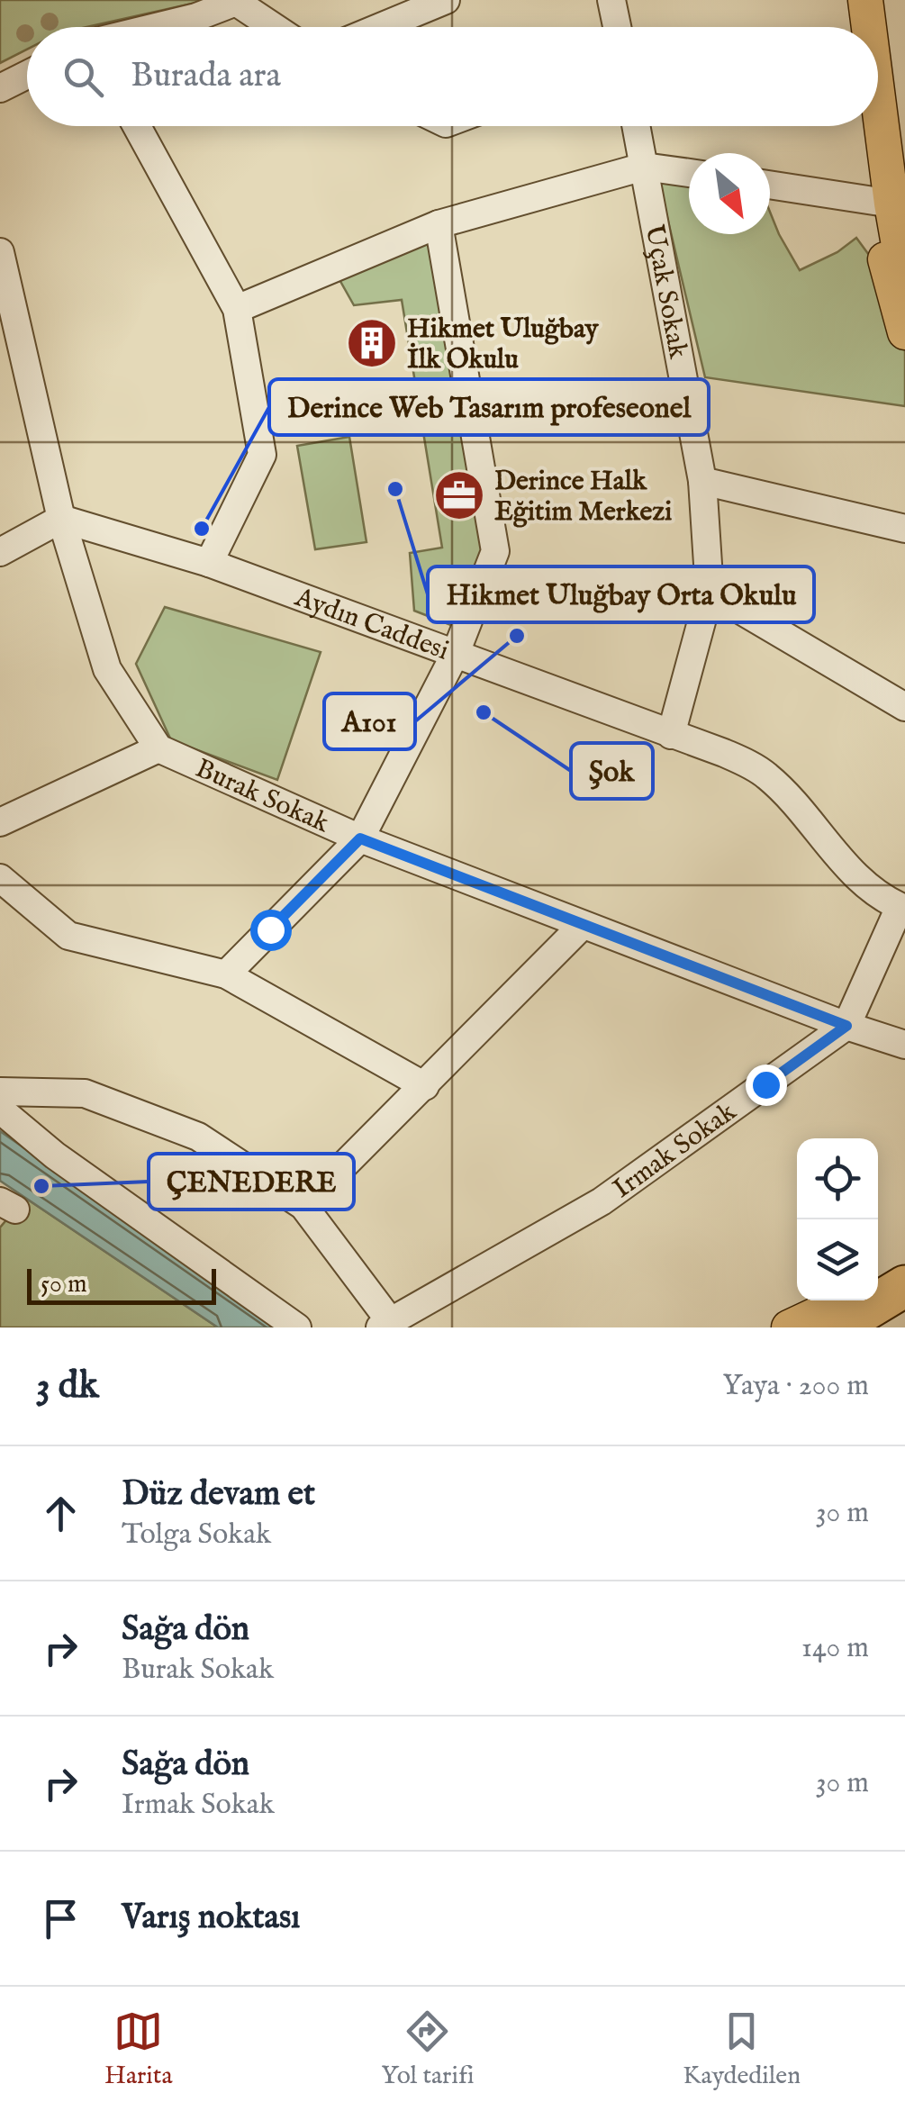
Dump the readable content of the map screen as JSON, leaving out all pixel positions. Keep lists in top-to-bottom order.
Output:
{
  "streets": {
    "street": [
      "Uçak Sokak",
      "Aydın Caddesi",
      "Burak Sokak",
      "Irmak Sokak"
    ]
  },
  "crossings": [
    ["Uçak Sokak", "Aydın Caddesi"],
    ["Aydın Caddesi", "Irmak Sokak"],
    ["Burak Sokak", "Irmak Sokak"]
  ],
  "places": {
    "building": ["Hikmet Uluğbay İlk Okulu"],
    "other": [
      "Hikmet Uluğbay Orta Okulu",
      "Derince Web Tasarım profeseonel",
      "A101",
      "Şok",
      "ÇENEDERE"
    ],
    "office": ["Derince Halk Eğitim Merkezi"]
  },
  "scale_bar": "50 m",
  "north": "bottom right",
  "page": {
    "search": "Burada ara",
    "scale": "50 m",
    "heading": ["3 dk", "Yaya · 200 m"],
    "list": [
      ["Düz devam et", "Tolga Sokak", "30 m"],
      ["Sağa dön", "Burak Sokak", "140 m"],
      ["Sağa dön", "Irmak Sokak", "30 m"],
      "Varış noktası"
    ],
    "nav": ["Harita", "Yol tarifi", "Kaydedilen"]
  }
}
